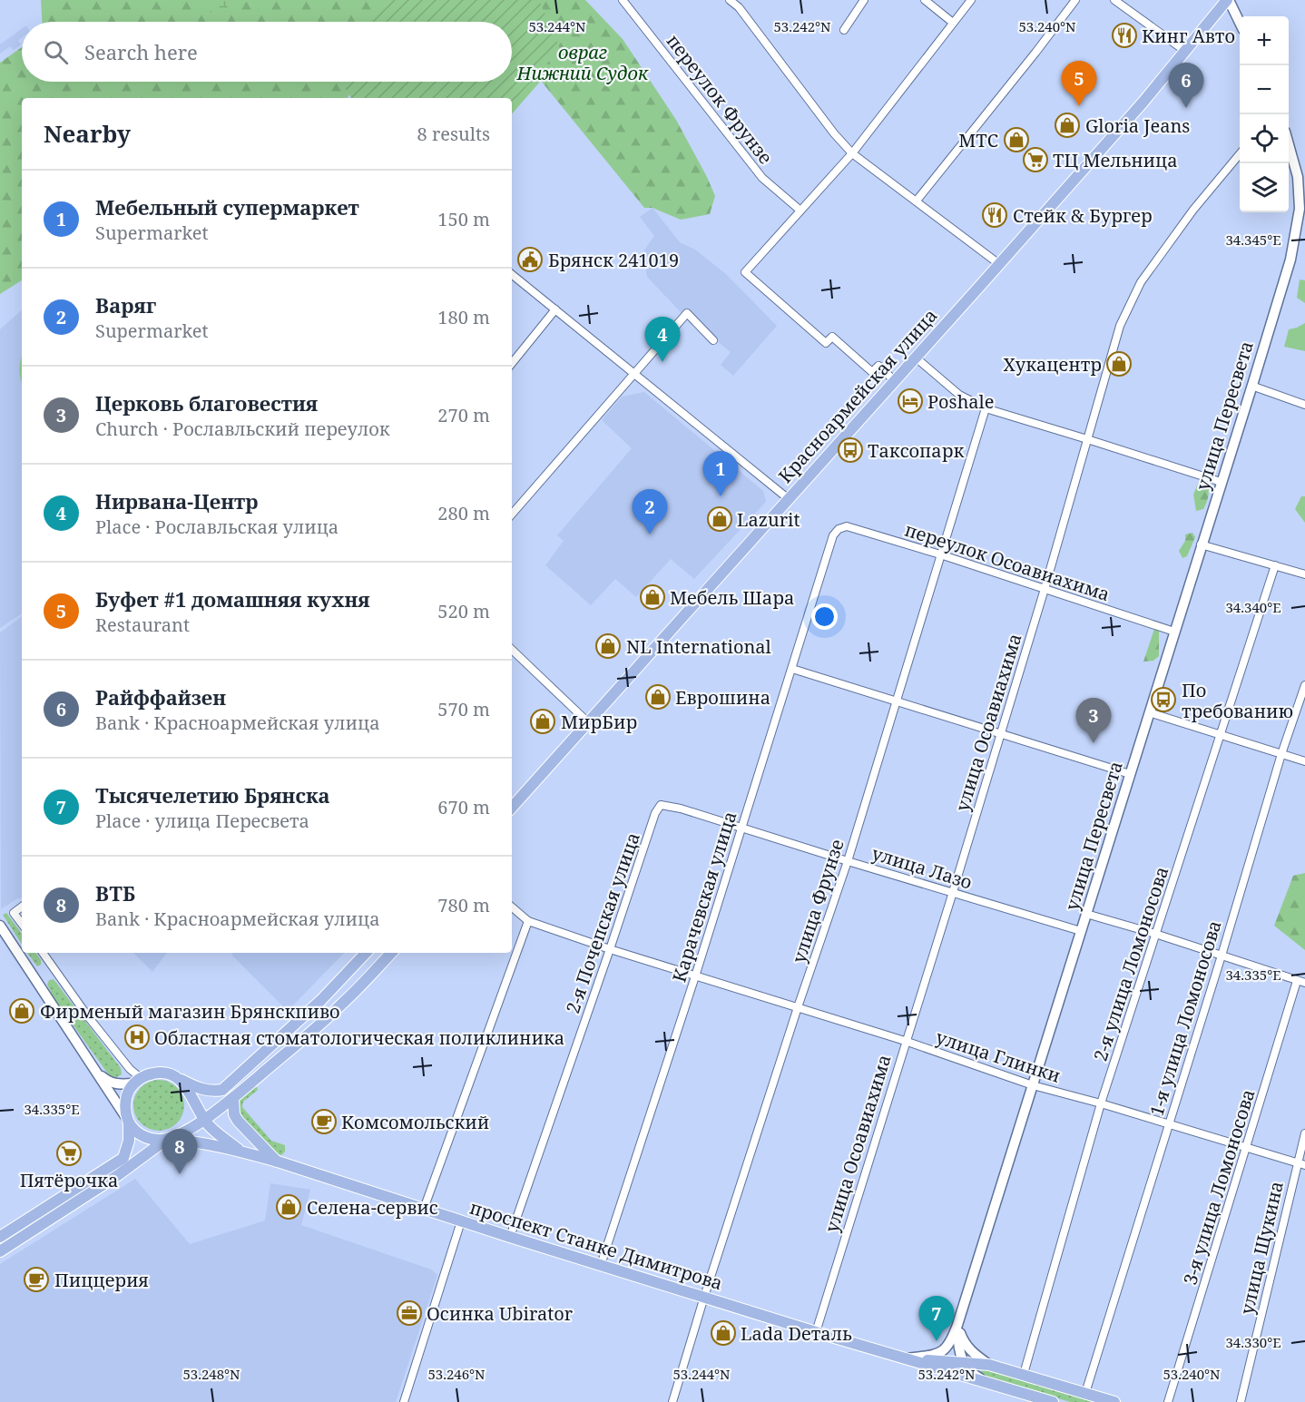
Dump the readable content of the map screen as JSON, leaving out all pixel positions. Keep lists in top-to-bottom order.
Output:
{
  "streets": {
    "main road": ["Красноармейская улица", "улица Пересвета", "проспект Станке Димитрова"],
    "street": [
      "переулок Фрунзе",
      "переулок Осоавиахима",
      "улица Осоавиахима",
      "улица Лазо",
      "Карачевская улица",
      "улица Фрунзе",
      "2-я Почепская улица",
      "2-я улица Ломоносова",
      "1-я улица Ломоносова",
      "улица Глинки",
      "3-я улица Ломоносова",
      "улица Щукина"
    ]
  },
  "crossings": [
    ["улица Пересвета", "переулок Осоавиахима"],
    ["улица Пересвета", "улица Лазо"],
    ["улица Пересвета", "улица Глинки"],
    ["улица Пересвета", "проспект Станке Димитрова"],
    ["переулок Осоавиахима", "улица Осоавиахима"],
    ["переулок Осоавиахима", "Карачевская улица"],
    ["переулок Осоавиахима", "улица Фрунзе"],
    ["улица Осоавиахима", "улица Лазо"],
    ["улица Осоавиахима", "улица Глинки"],
    ["улица Осоавиахима", "проспект Станке Димитрова"],
    ["улица Лазо", "Карачевская улица"],
    ["улица Лазо", "улица Фрунзе"],
    ["улица Лазо", "2-я Почепская улица"],
    ["Карачевская улица", "улица Глинки"],
    ["Карачевская улица", "проспект Станке Димитрова"],
    ["улица Фрунзе", "улица Глинки"],
    ["улица Фрунзе", "проспект Станке Димитрова"],
    ["2-я Почепская улица", "улица Глинки"],
    ["2-я Почепская улица", "проспект Станке Димитрова"],
    ["2-я улица Ломоносова", "улица Глинки"],
    ["2-я улица Ломоносова", "проспект Станке Димитрова"],
    ["1-я улица Ломоносова", "улица Глинки"],
    ["1-я улица Ломоносова", "проспект Станке Димитрова"],
    ["улица Глинки", "3-я улица Ломоносова"],
    ["улица Глинки", "улица Щукина"]
  ],
  "parks": ["овраг Нижний Судок"],
  "places": {
    "restaurant": ["Кинг Авто", "Стейк & Бургер"],
    "shop": [
      "Gloria Jeans",
      "МТС",
      "Хукацентр",
      "Lazurit",
      "Мебель Шара",
      "NL International",
      "Еврошина",
      "МирБир",
      "Фирменый магазин Брянскпиво",
      "Селена-сервис",
      "Lada Dеталь"
    ],
    "supermarket": ["ТЦ Мельница", "Пятёрочка"],
    "public building": ["Брянск 241019"],
    "hotel": ["Poshale"],
    "bus stop": ["Таксопарк", "По требованию"],
    "hospital": ["Областная стоматологическая поликлиника"],
    "cafe": ["Комсомольский", "Пиццерия"],
    "office": ["Осинка Ubirator"]
  },
  "page": {
    "map_buttons": ["+", "−"],
    "search": "Search here",
    "pins": [
      "5",
      "6",
      "4",
      "1",
      "2",
      "3",
      "8",
      "7"
    ],
    "heading": ["Nearby", "8 results"],
    "list": [
      {
        "mark": "1",
        "name": "Мебельный супермаркет",
        "note": "Supermarket",
        "value": "150 m"
      },
      {
        "mark": "2",
        "name": "Варяг",
        "note": "Supermarket",
        "value": "180 m"
      },
      {
        "mark": "3",
        "name": "Церковь благовестия",
        "note": "Church · Рославльский переулок",
        "value": "270 m"
      },
      {
        "mark": "4",
        "name": "Нирвана-Центр",
        "note": "Place · Рославльская улица",
        "value": "280 m"
      },
      {
        "mark": "5",
        "name": "Буфет #1 домашняя кухня",
        "note": "Restaurant",
        "value": "520 m"
      },
      {
        "mark": "6",
        "name": "Райффайзен",
        "note": "Bank · Красноармейская улица",
        "value": "570 m"
      },
      {
        "mark": "7",
        "name": "Тысячелетию Брянска",
        "note": "Place · улица Пересвета",
        "value": "670 m"
      },
      {
        "mark": "8",
        "name": "ВТБ",
        "note": "Bank · Красноармейская улица",
        "value": "780 m"
      }
    ]
  },
  "coordinates": [
    "53.244°N",
    "53.242°N",
    "53.240°N",
    "34.345°E",
    "34.340°E",
    "34.335°E",
    "34.330°E",
    "53.248°N",
    "53.246°N"
  ]
}
